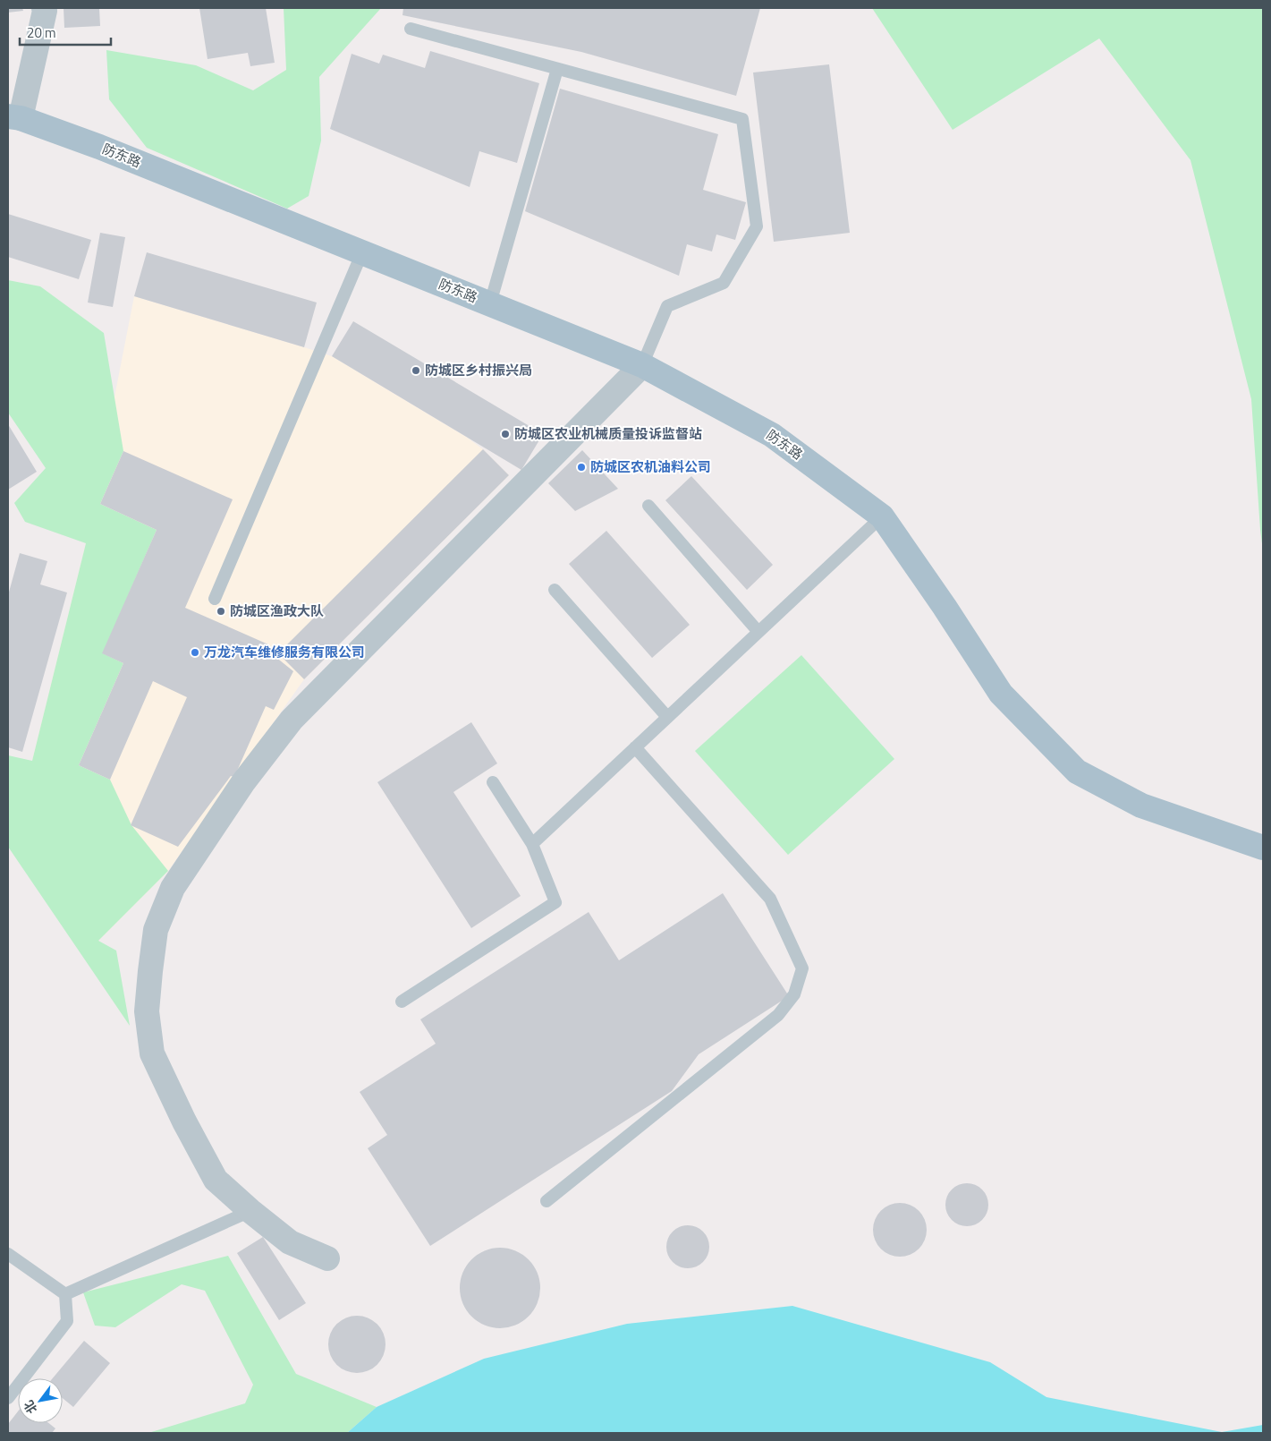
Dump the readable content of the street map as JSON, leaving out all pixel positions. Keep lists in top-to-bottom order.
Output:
{
  "streets": {
    "main road": ["防东路"]
  },
  "places": [
    "防城区乡村振兴局",
    "防城区农业机械质量投诉监督站",
    "防城区农机油料公司",
    "防城区渔政大队",
    "万龙汽车维修服务有限公司"
  ],
  "scale_bar": "20 m",
  "north": "bottom left"
}
